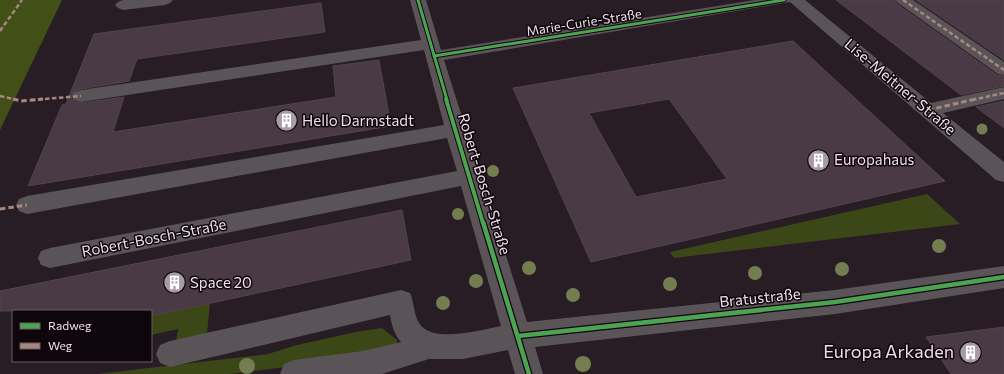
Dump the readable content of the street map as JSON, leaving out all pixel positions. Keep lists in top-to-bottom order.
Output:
{
  "streets": {
    "street": [
      "Marie-Curie-Straße",
      "Lise-Meitner-Straße",
      "Robert-Bosch-Straße",
      "Bratustraße"
    ]
  },
  "crossings": [
    ["Marie-Curie-Straße", "Robert-Bosch-Straße"],
    ["Robert-Bosch-Straße", "Bratustraße"]
  ],
  "places": {
    "building": [
      "Hello Darmstadt",
      "Europahaus",
      "Space 20",
      "Europa Arkaden"
    ]
  },
  "legend": ["Radweg", "Weg"]
}
